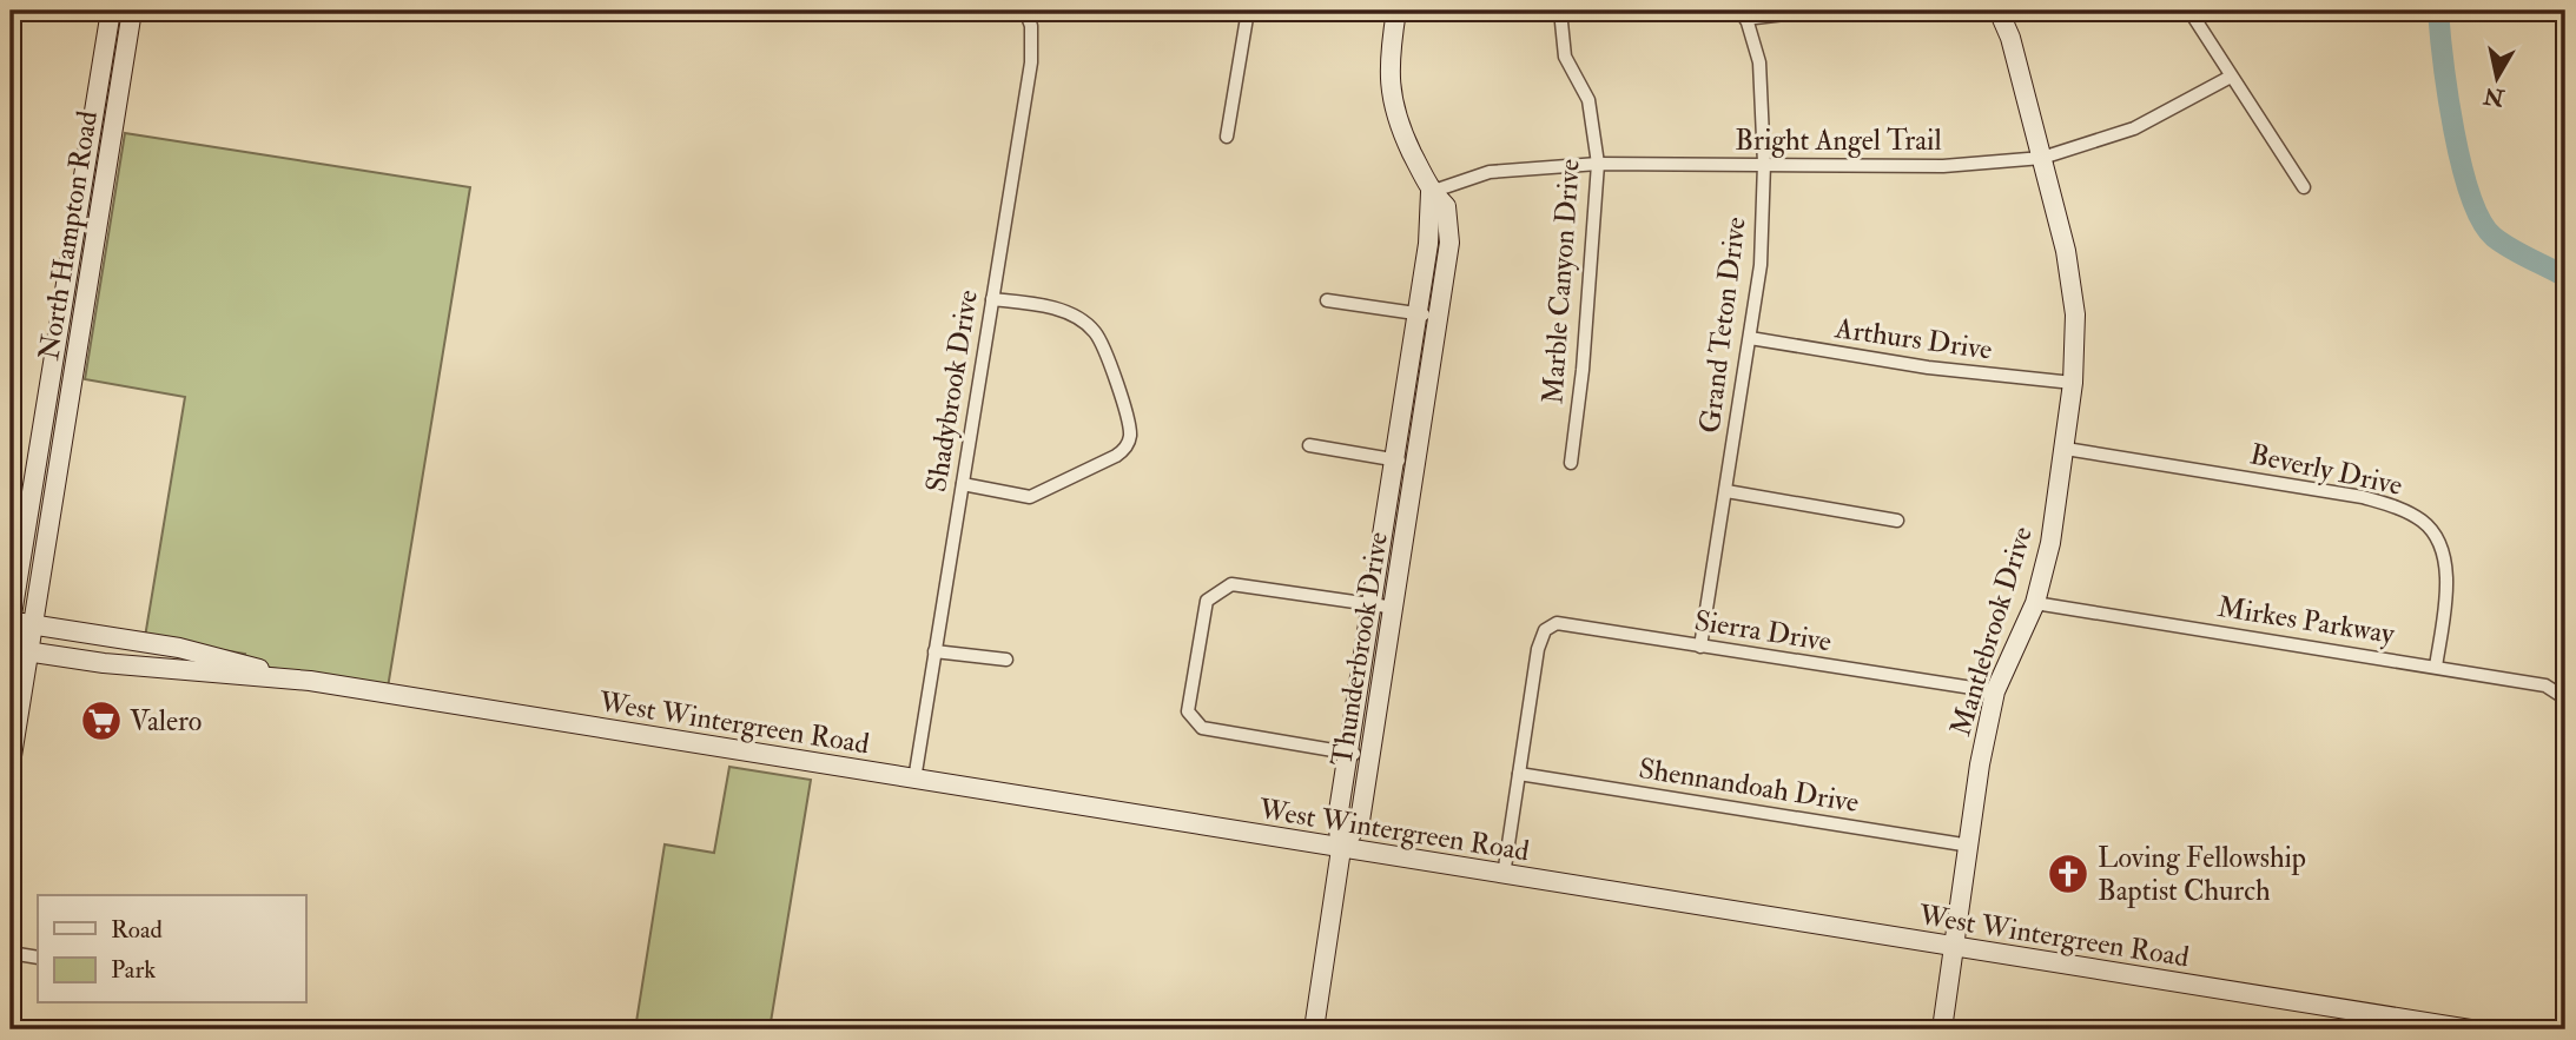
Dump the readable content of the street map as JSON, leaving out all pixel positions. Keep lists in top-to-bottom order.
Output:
{
  "streets": {
    "main road": [
      "North Hampton Road",
      "Mantlebrook Drive",
      "Thunderbrook Drive",
      "West Wintergreen Road"
    ],
    "street": [
      "Bright Angel Trail",
      "Marble Canyon Drive",
      "Grand Teton Drive",
      "Arthurs Drive",
      "Shadybrook Drive",
      "Beverly Drive",
      "Mirkes Parkway",
      "Sierra Drive",
      "Shennandoah Drive"
    ]
  },
  "crossings": [
    ["Bright Angel Trail", "Marble Canyon Drive"],
    ["Bright Angel Trail", "Grand Teton Drive"],
    ["Bright Angel Trail", "Mantlebrook Drive"],
    ["Bright Angel Trail", "Thunderbrook Drive"],
    ["North Hampton Road", "West Wintergreen Road"],
    ["Grand Teton Drive", "Arthurs Drive"],
    ["Grand Teton Drive", "Sierra Drive"],
    ["Arthurs Drive", "Mantlebrook Drive"],
    ["Shadybrook Drive", "West Wintergreen Road"],
    ["Beverly Drive", "Mirkes Parkway"],
    ["Beverly Drive", "Mantlebrook Drive"],
    ["Mirkes Parkway", "Mantlebrook Drive"],
    ["Sierra Drive", "Mantlebrook Drive"],
    ["Sierra Drive", "Shennandoah Drive"],
    ["Mantlebrook Drive", "West Wintergreen Road"],
    ["Mantlebrook Drive", "Shennandoah Drive"],
    ["Thunderbrook Drive", "West Wintergreen Road"]
  ],
  "places": {
    "supermarket": ["Valero"],
    "church": ["Loving Fellowship Baptist Church"]
  },
  "legend": ["Road", "Park"],
  "north": "bottom"
}
